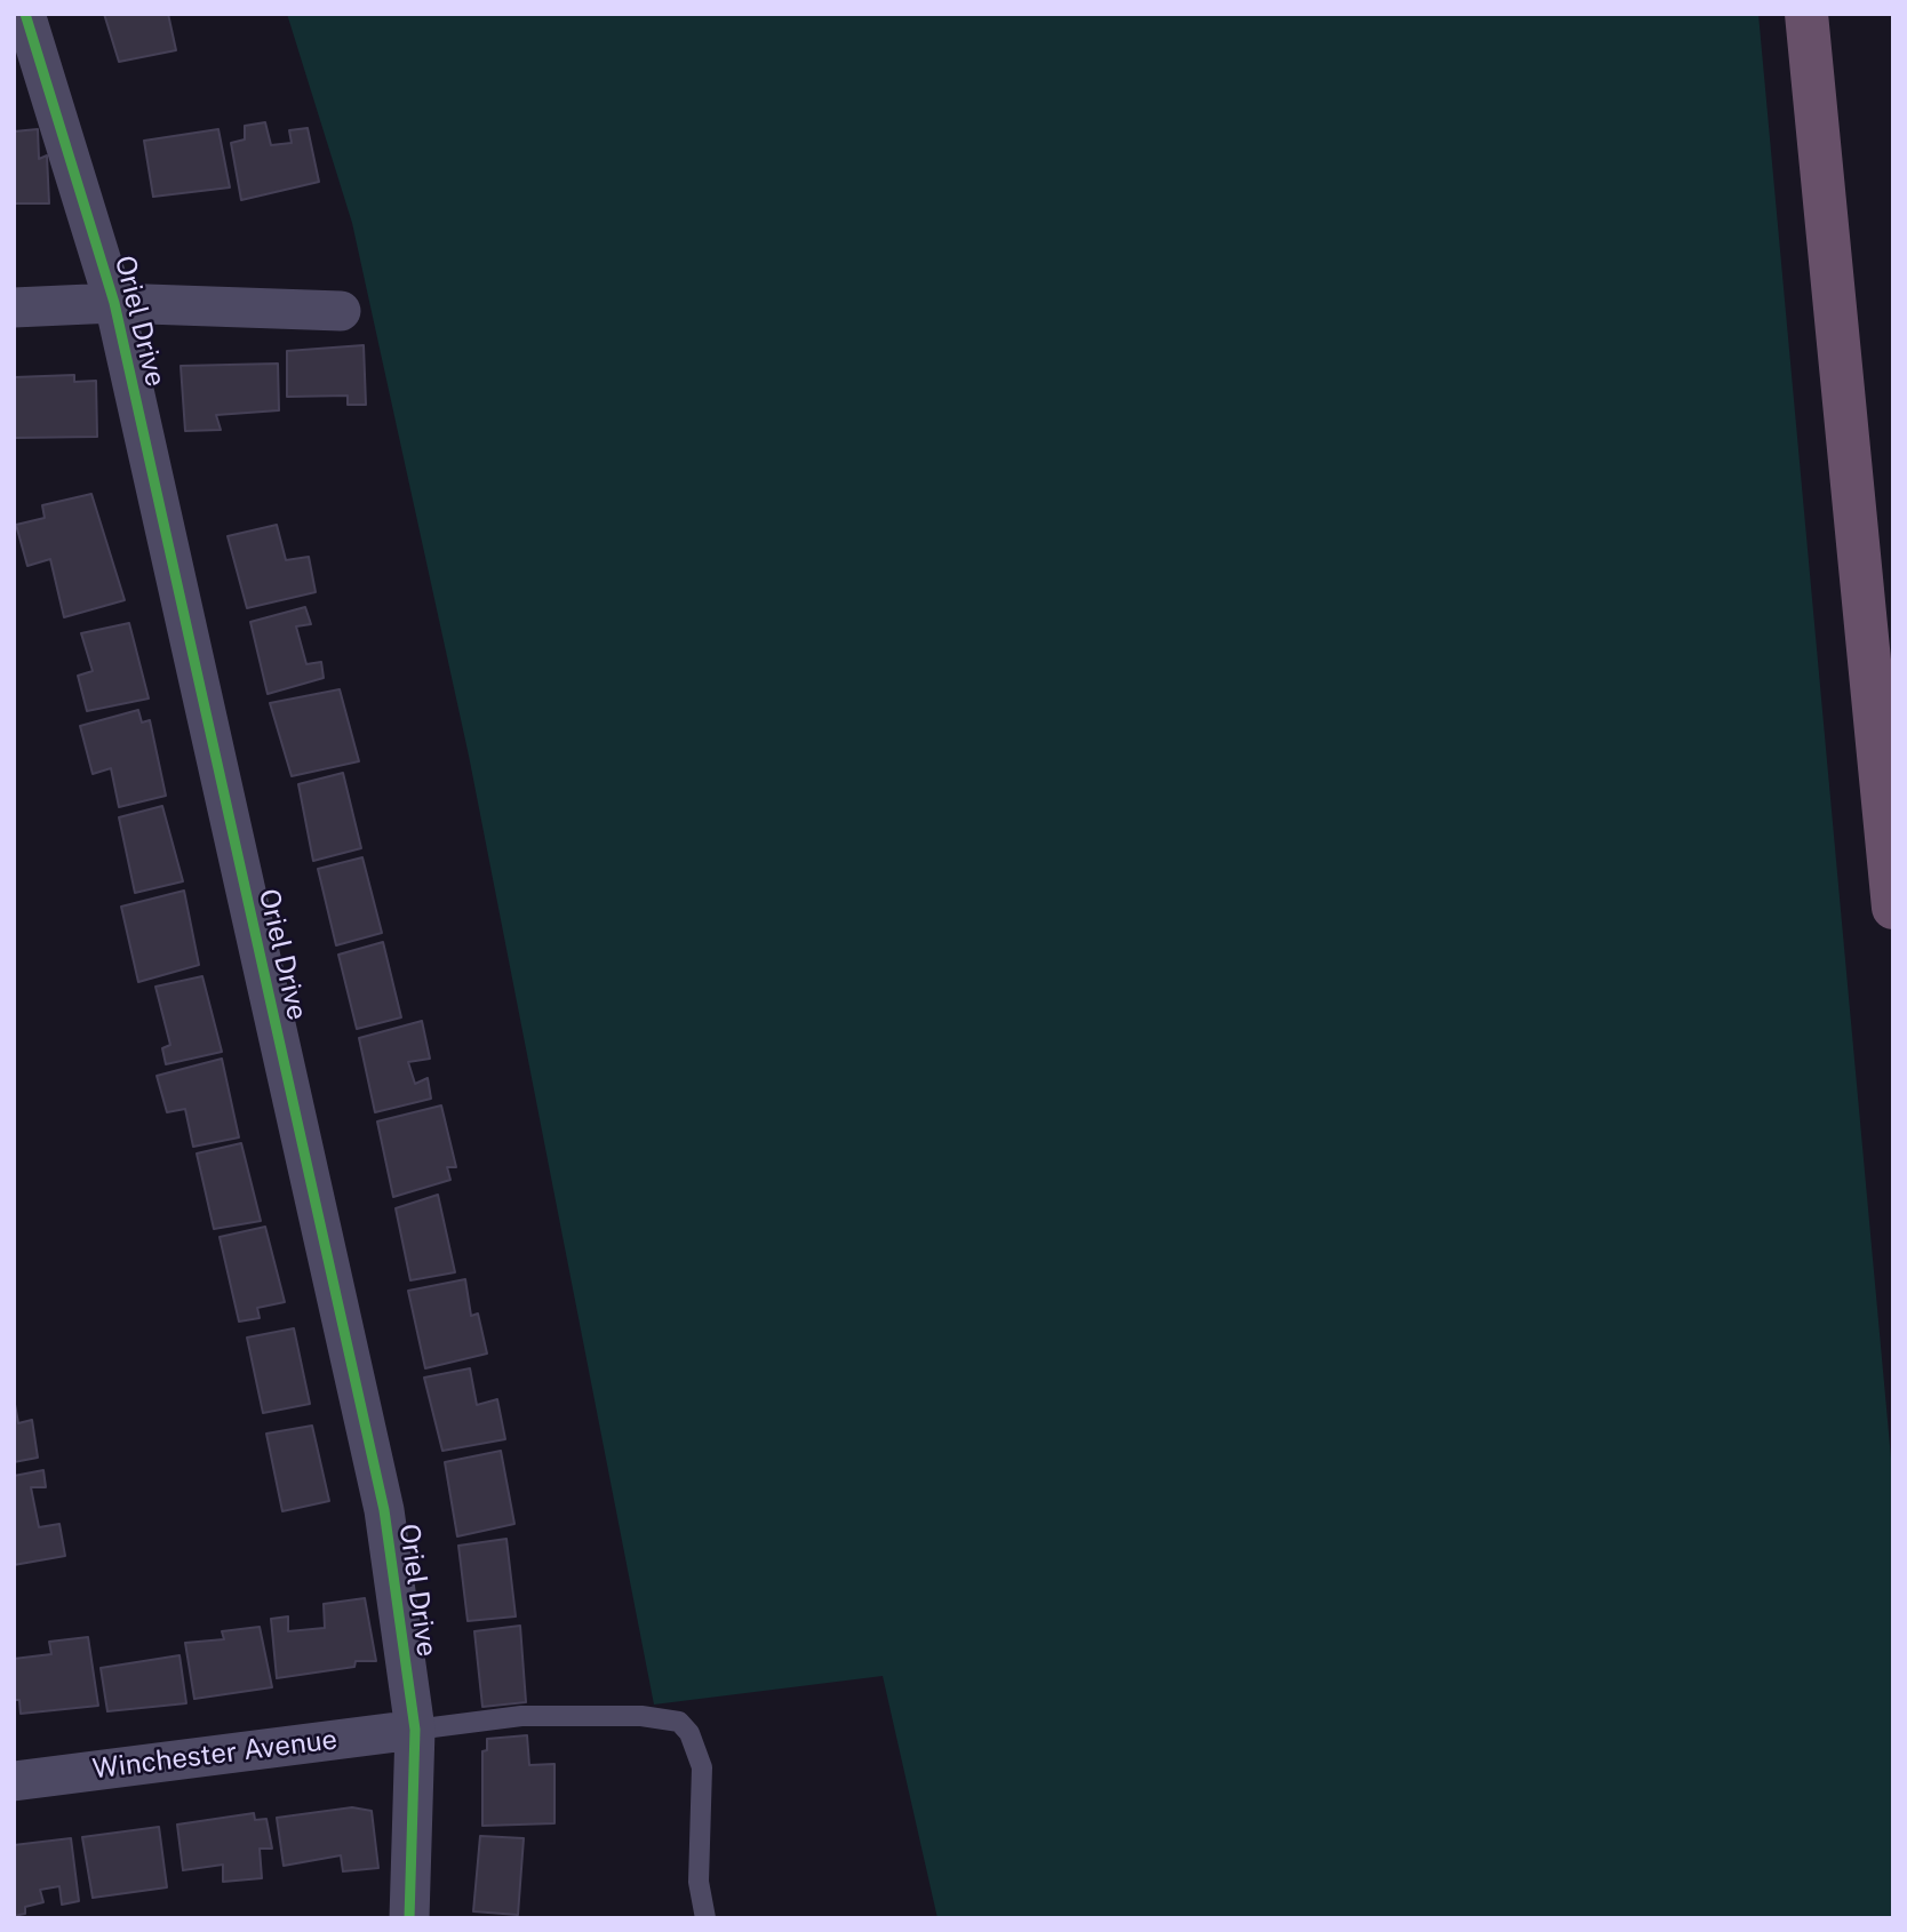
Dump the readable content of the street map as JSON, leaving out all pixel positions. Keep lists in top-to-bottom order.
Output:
{
  "streets": {
    "street": ["Oriel Drive", "Winchester Avenue"]
  },
  "crossings": [
    ["Oriel Drive", "Winchester Avenue"]
  ]
}
